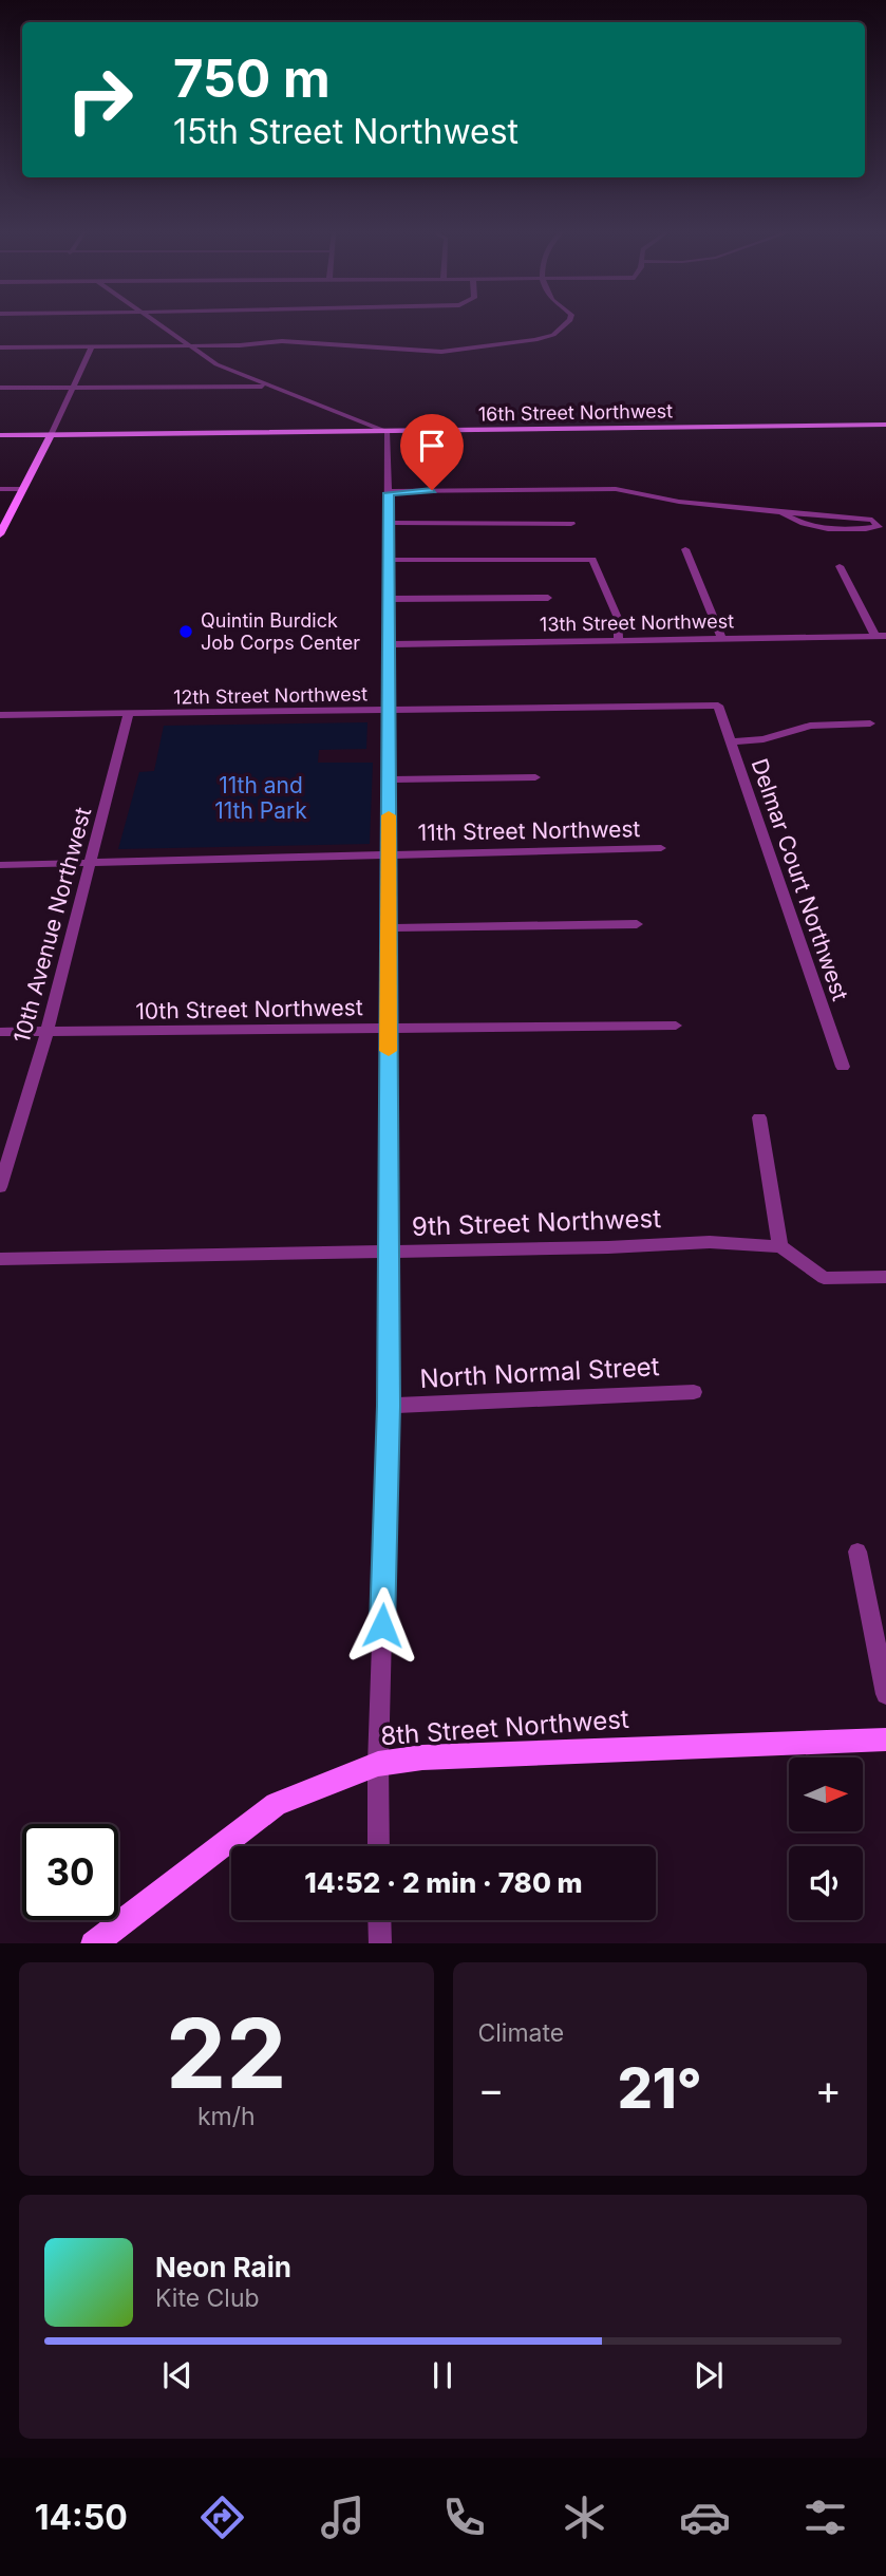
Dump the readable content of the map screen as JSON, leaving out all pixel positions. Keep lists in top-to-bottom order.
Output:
{
  "streets": {
    "street": [
      "16th Street Northwest",
      "13th Street Northwest",
      "12th Street Northwest",
      "11th Street Northwest",
      "Delmar Court Northwest",
      "10th Avenue Northwest",
      "10th Street Northwest",
      "9th Street Northwest",
      "North Normal Street",
      "8th Street Northwest"
    ]
  },
  "crossings": [
    ["12th Street Northwest", "Delmar Court Northwest"],
    ["12th Street Northwest", "10th Avenue Northwest"],
    ["11th Street Northwest", "10th Avenue Northwest"],
    ["10th Avenue Northwest", "10th Street Northwest"]
  ],
  "parks": ["11th and 11th Park"],
  "places": ["Quintin Burdick Job Corps Center"],
  "north": "right",
  "page": {
    "turn": ["750 m", "15th Street Northwest"],
    "limit": "30",
    "trip": "14:52 · 2 min · 780 m",
    "tile": [
      ["22", "km/h"],
      "Climate"
    ],
    "heat": ["−", "21°", "+"],
    "song": ["Neon Rain", "Kite Club"],
    "tabs": "14:50"
  }
}
